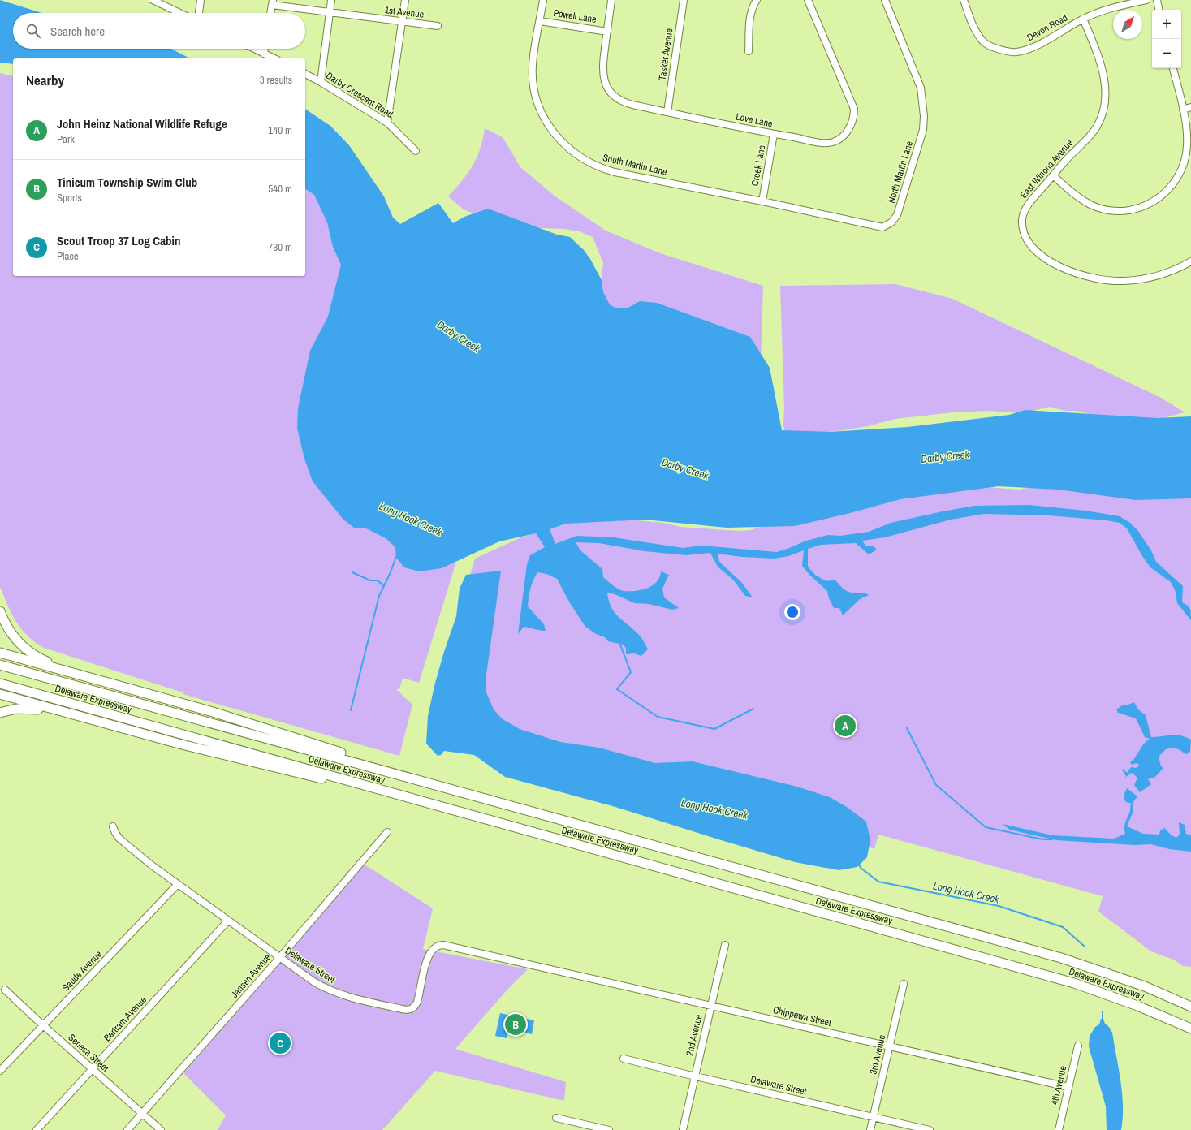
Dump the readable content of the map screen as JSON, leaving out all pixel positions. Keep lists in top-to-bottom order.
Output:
{
  "streets": {
    "highway": ["Delaware Expressway"],
    "street": [
      "1st Avenue",
      "Powell Lane",
      "Devon Road",
      "Tasker Avenue",
      "Darby Crescent Road",
      "Love Lane",
      "South Martin Lane",
      "Creek Lane",
      "East Winona Avenue",
      "North Martin Lane",
      "Delaware Street",
      "Saude Avenue",
      "Jansen Avenue",
      "Chippewa Street",
      "Bartram Avenue",
      "2nd Avenue",
      "Seneca Street",
      "3rd Avenue",
      "4th Avenue"
    ]
  },
  "crossings": [
    ["Powell Lane", "Love Lane"],
    ["Powell Lane", "South Martin Lane"],
    ["Devon Road", "East Winona Avenue"],
    ["Tasker Avenue", "Love Lane"],
    ["Love Lane", "Creek Lane"],
    ["South Martin Lane", "Creek Lane"],
    ["South Martin Lane", "North Martin Lane"],
    ["Creek Lane", "North Martin Lane"],
    ["Delaware Street", "Saude Avenue"],
    ["Delaware Street", "Jansen Avenue"],
    ["Delaware Street", "Chippewa Street"],
    ["Delaware Street", "Bartram Avenue"],
    ["Delaware Street", "2nd Avenue"],
    ["Delaware Street", "3rd Avenue"],
    ["Saude Avenue", "Seneca Street"],
    ["Jansen Avenue", "Seneca Street"],
    ["Chippewa Street", "2nd Avenue"],
    ["Chippewa Street", "3rd Avenue"],
    ["Chippewa Street", "4th Avenue"],
    ["Bartram Avenue", "Seneca Street"]
  ],
  "water": ["Darby Creek", "Long Hook Creek"],
  "north": "top right",
  "page": {
    "map_buttons": ["+", "−"],
    "search": "Search here",
    "heading": ["Nearby", "3 results"],
    "list": [
      {
        "mark": "A",
        "name": "John Heinz National Wildlife Refuge",
        "note": "Park",
        "value": "140 m"
      },
      {
        "mark": "B",
        "name": "Tinicum Township Swim Club",
        "note": "Sports",
        "value": "540 m"
      },
      {
        "mark": "C",
        "name": "Scout Troop 37 Log Cabin",
        "note": "Place",
        "value": "730 m"
      }
    ],
    "pins": ["A", "B", "C"]
  }
}
